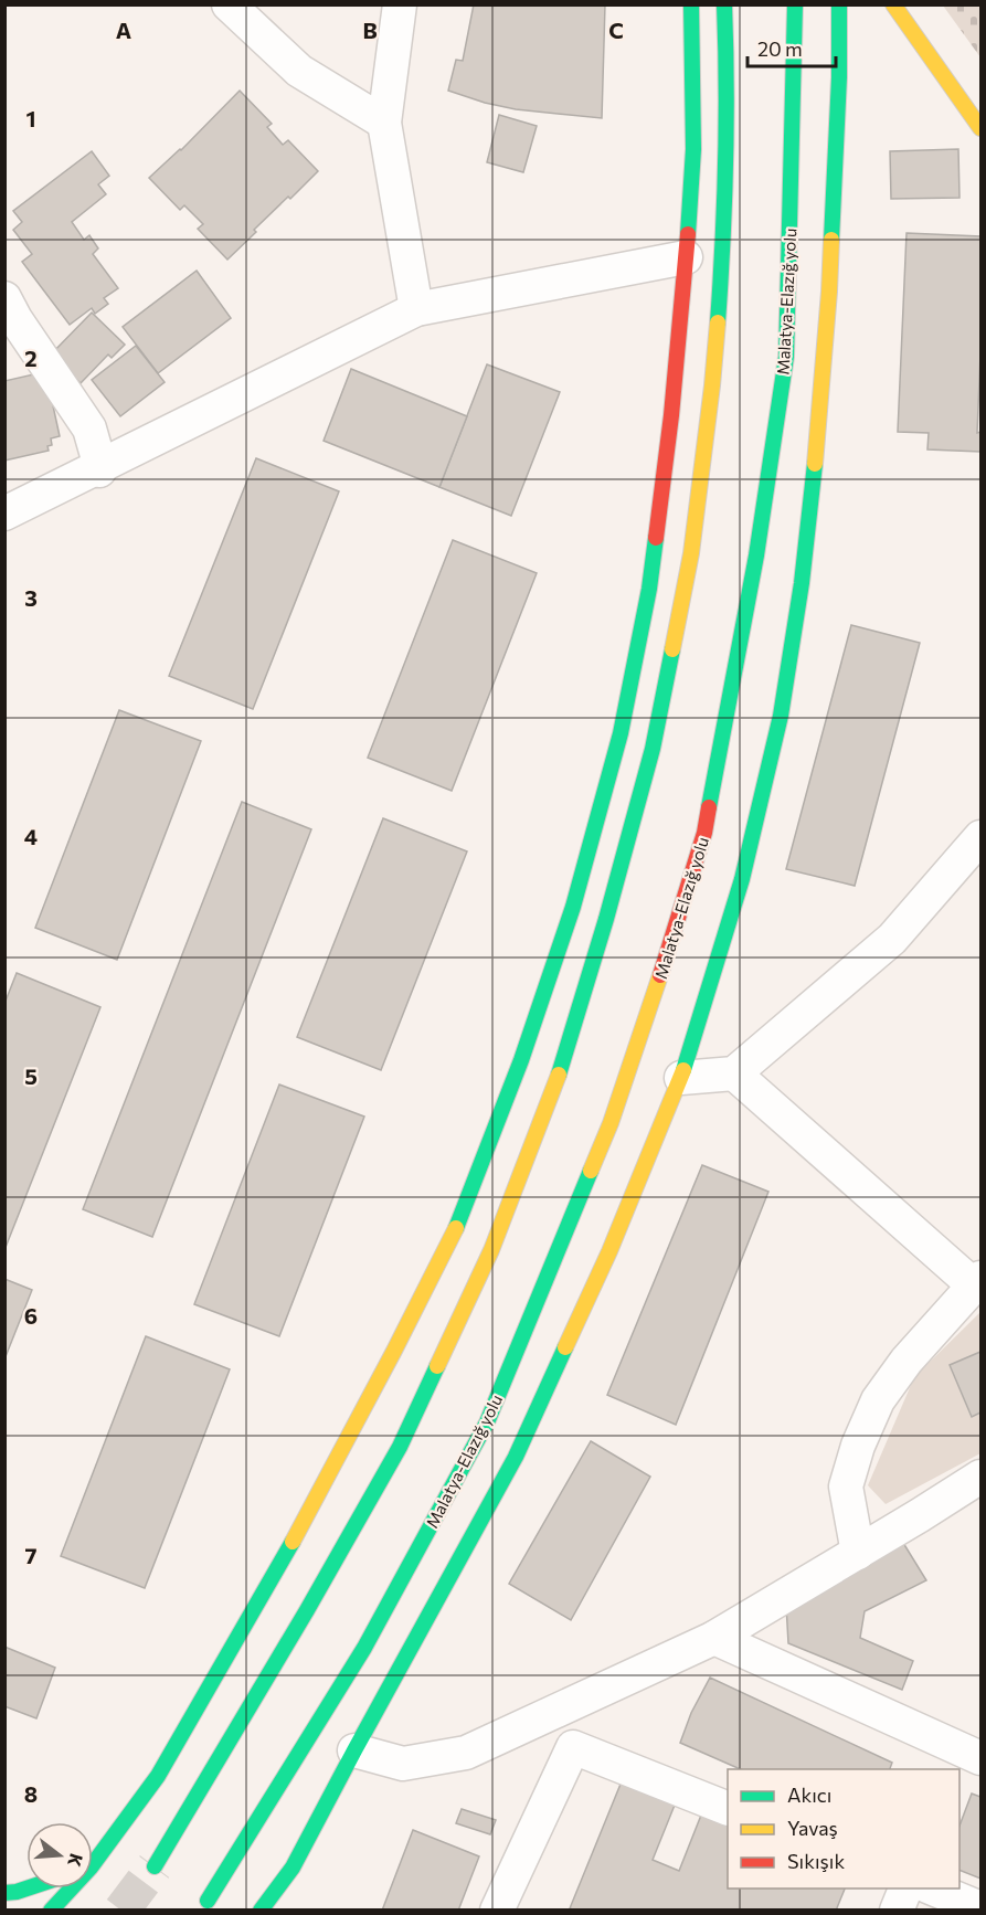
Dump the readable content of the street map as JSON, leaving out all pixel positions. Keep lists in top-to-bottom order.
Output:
{
  "streets": {
    "main road": ["Malatya-Elazığ yolu"]
  },
  "legend": ["Akıcı", "Yavaş", "Sıkışık"],
  "scale_bar": "20 m",
  "north": "right",
  "grid": {
    "columns": ["A", "B", "C"],
    "rows": [
      "1",
      "2",
      "3",
      "4",
      "5",
      "6",
      "7",
      "8"
    ]
  }
}
